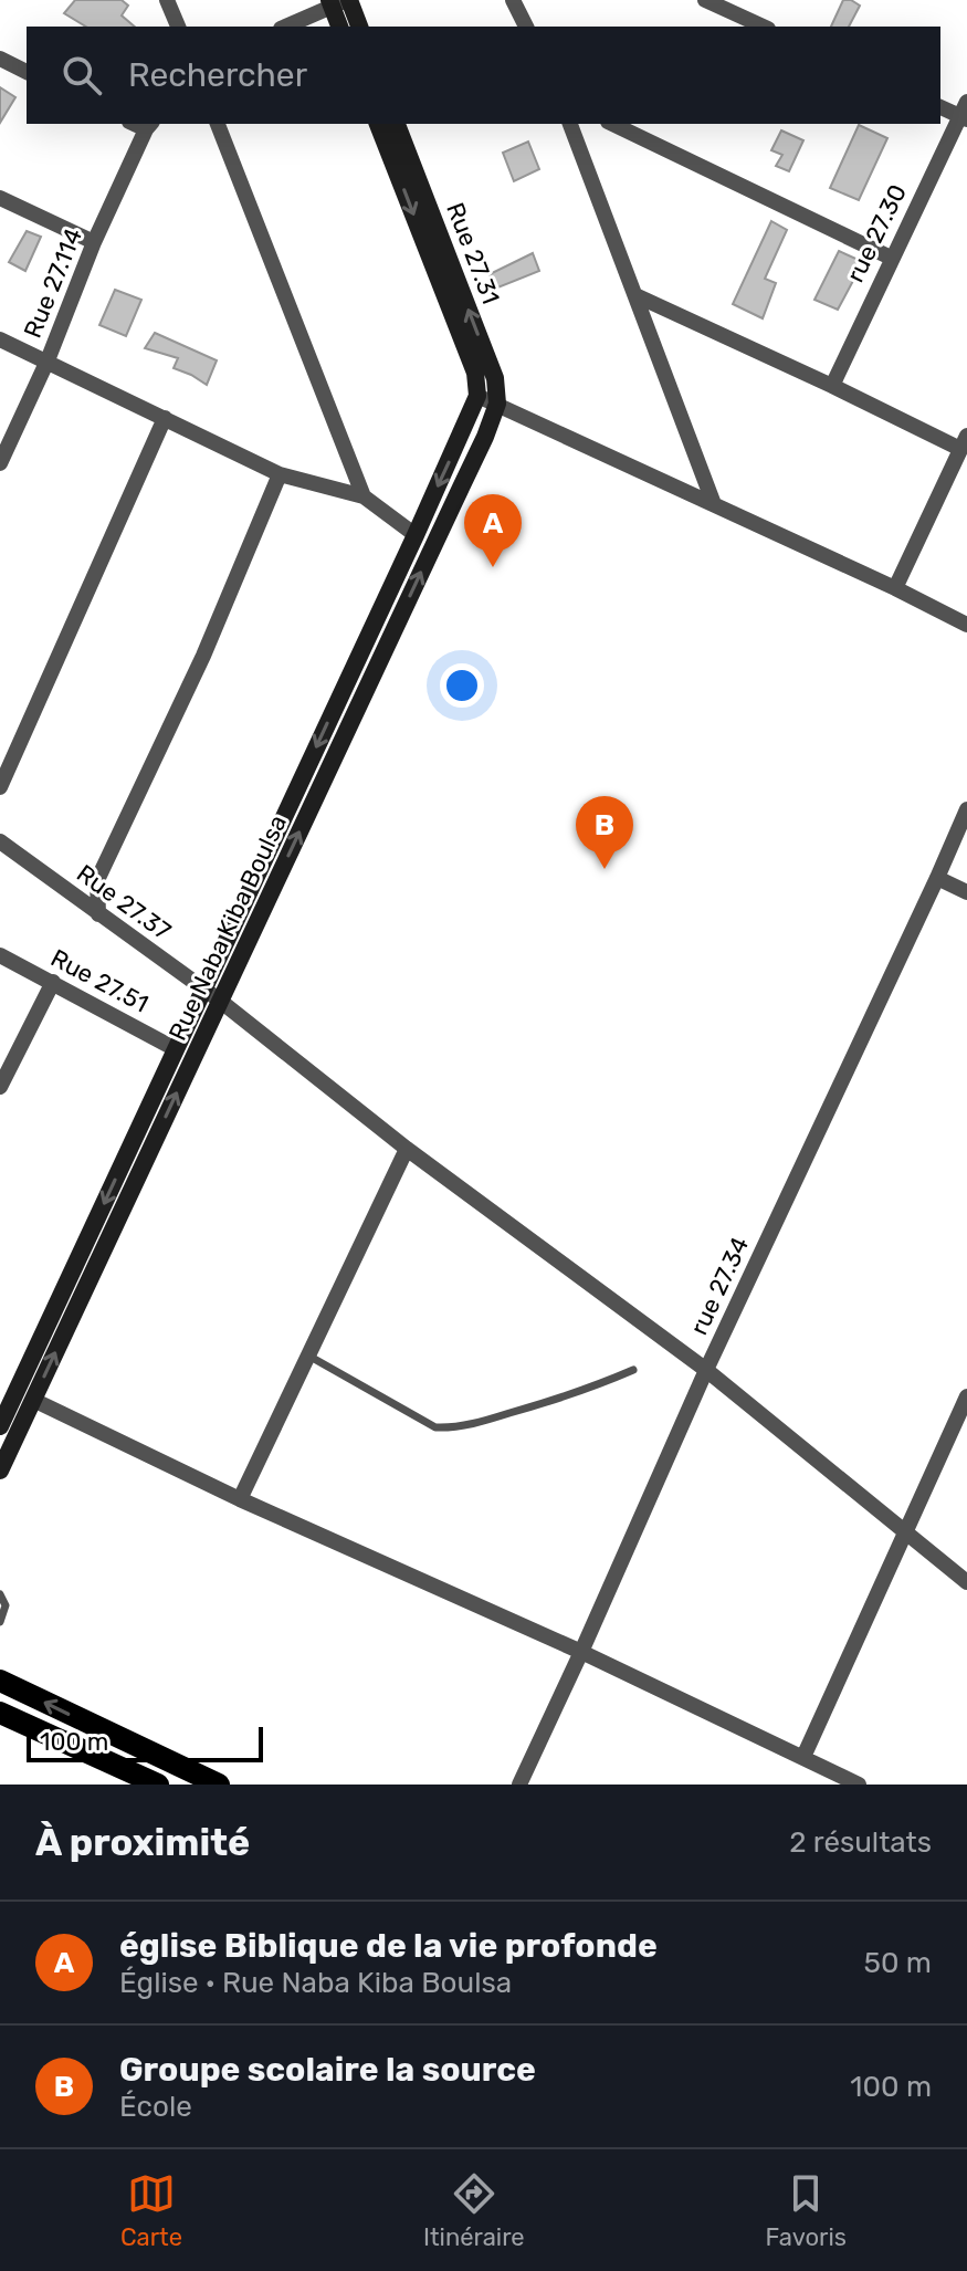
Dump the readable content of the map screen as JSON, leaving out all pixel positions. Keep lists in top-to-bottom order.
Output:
{
  "streets": {
    "street": [
      "rue 27.30",
      "Rue 27.31",
      "Rue 27.114",
      "Rue 27.37",
      "Rue Naba Kiba Boulsa",
      "Rue 27.51",
      "rue 27.34"
    ]
  },
  "crossings": [
    ["Rue 27.31", "Rue Naba Kiba Boulsa"],
    ["Rue 27.37", "Rue Naba Kiba Boulsa"],
    ["Rue 27.37", "rue 27.34"],
    ["Rue Naba Kiba Boulsa", "Rue 27.51"]
  ],
  "scale_bar": "100 m",
  "page": {
    "search": "Rechercher",
    "pins": ["A", "B"],
    "scale": "100 m",
    "heading": ["À proximité", "2 résultats"],
    "list": [
      {
        "mark": "A",
        "name": "église Biblique de la vie profonde",
        "note": "Église · Rue Naba Kiba Boulsa",
        "value": "50 m"
      },
      {
        "mark": "B",
        "name": "Groupe scolaire la source",
        "note": "École",
        "value": "100 m"
      }
    ],
    "nav": ["Carte", "Itinéraire", "Favoris"]
  }
}
